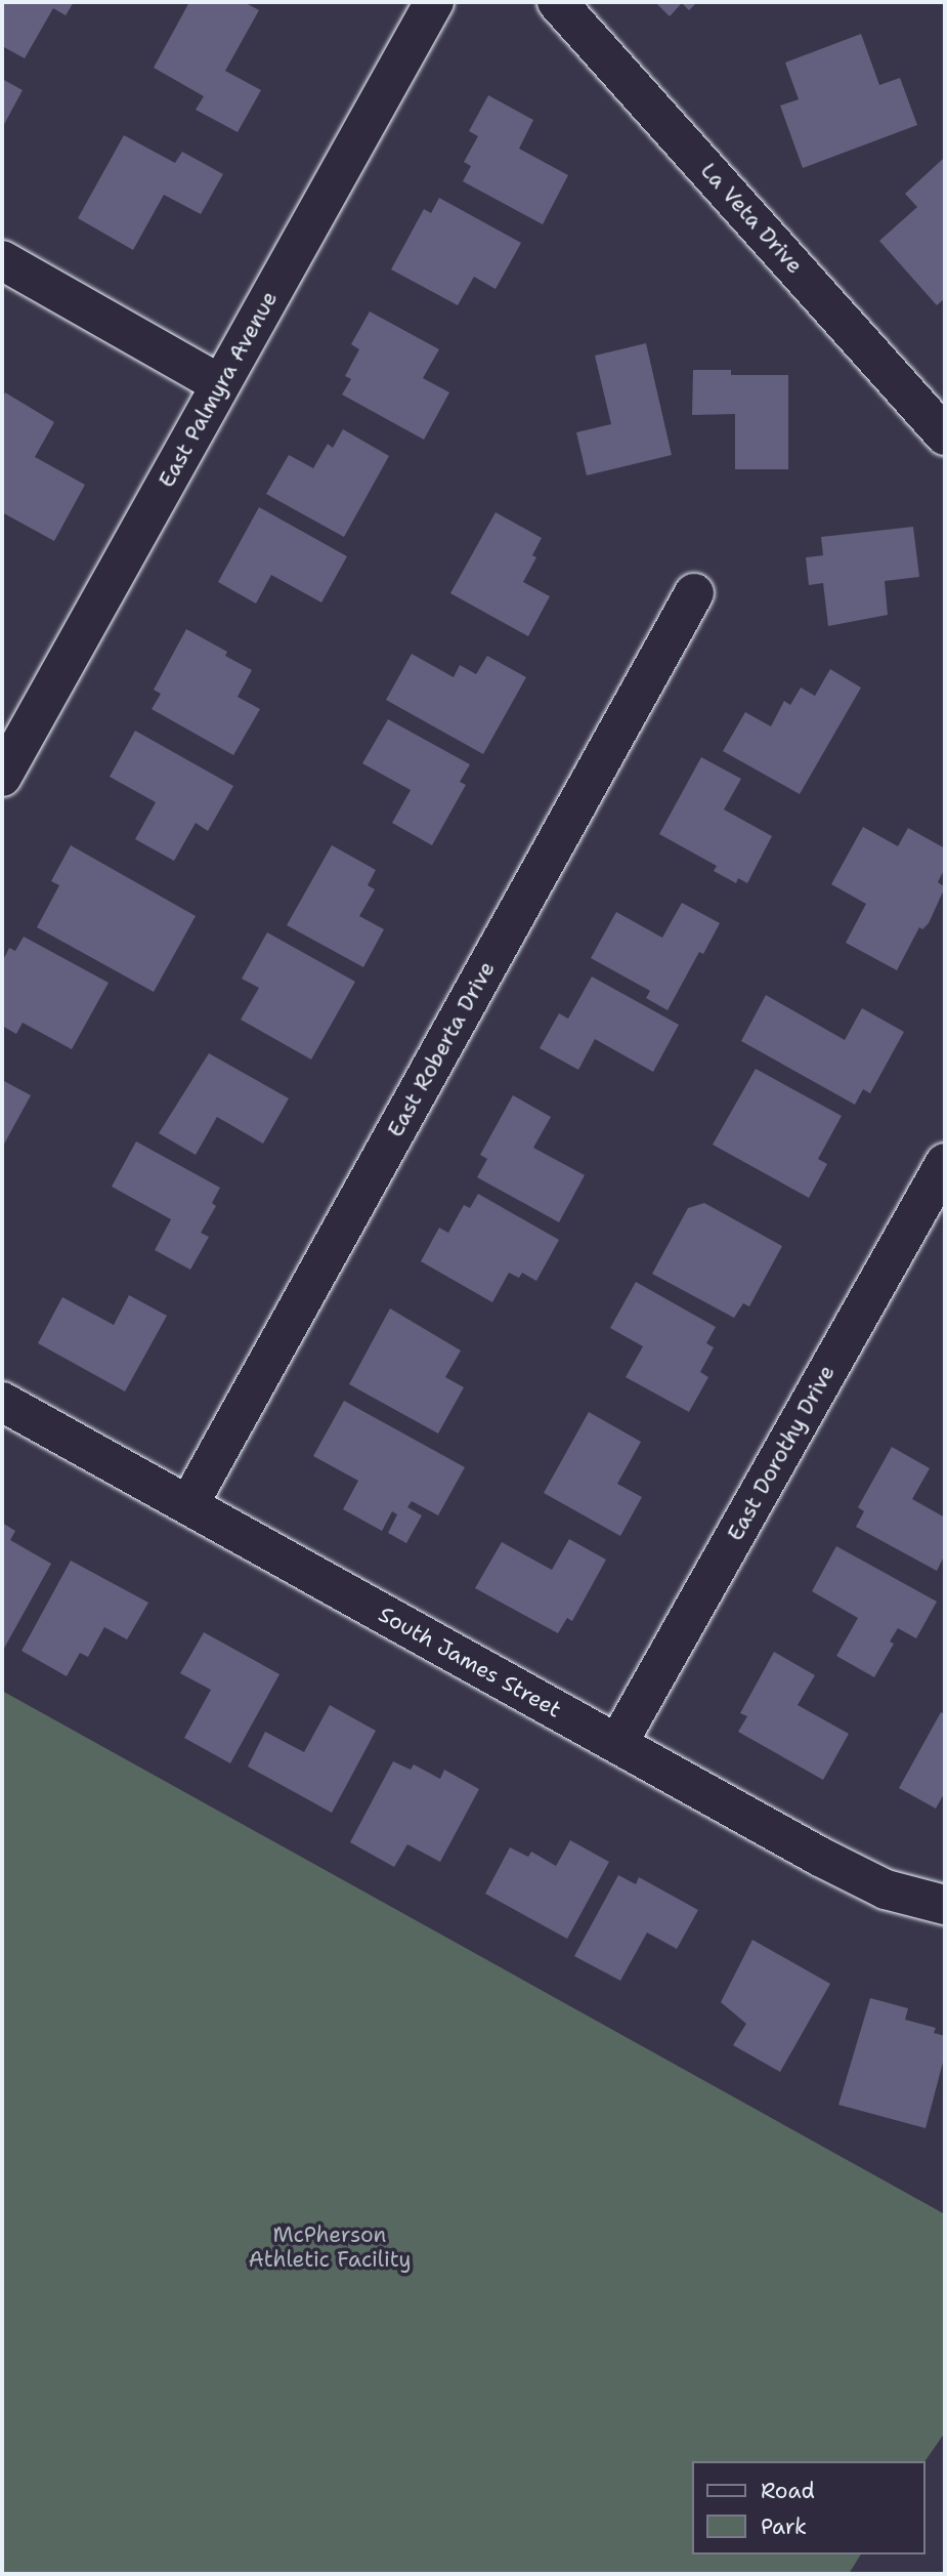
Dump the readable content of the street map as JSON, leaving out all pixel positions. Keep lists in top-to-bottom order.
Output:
{
  "streets": {
    "street": [
      "La Veta Drive",
      "East Palmyra Avenue",
      "East Roberta Drive",
      "East Dorothy Drive",
      "South James Street"
    ]
  },
  "crossings": [
    ["East Roberta Drive", "South James Street"],
    ["East Dorothy Drive", "South James Street"]
  ],
  "parks": ["McPherson Athletic Facility"],
  "legend": ["Road", "Park"]
}
